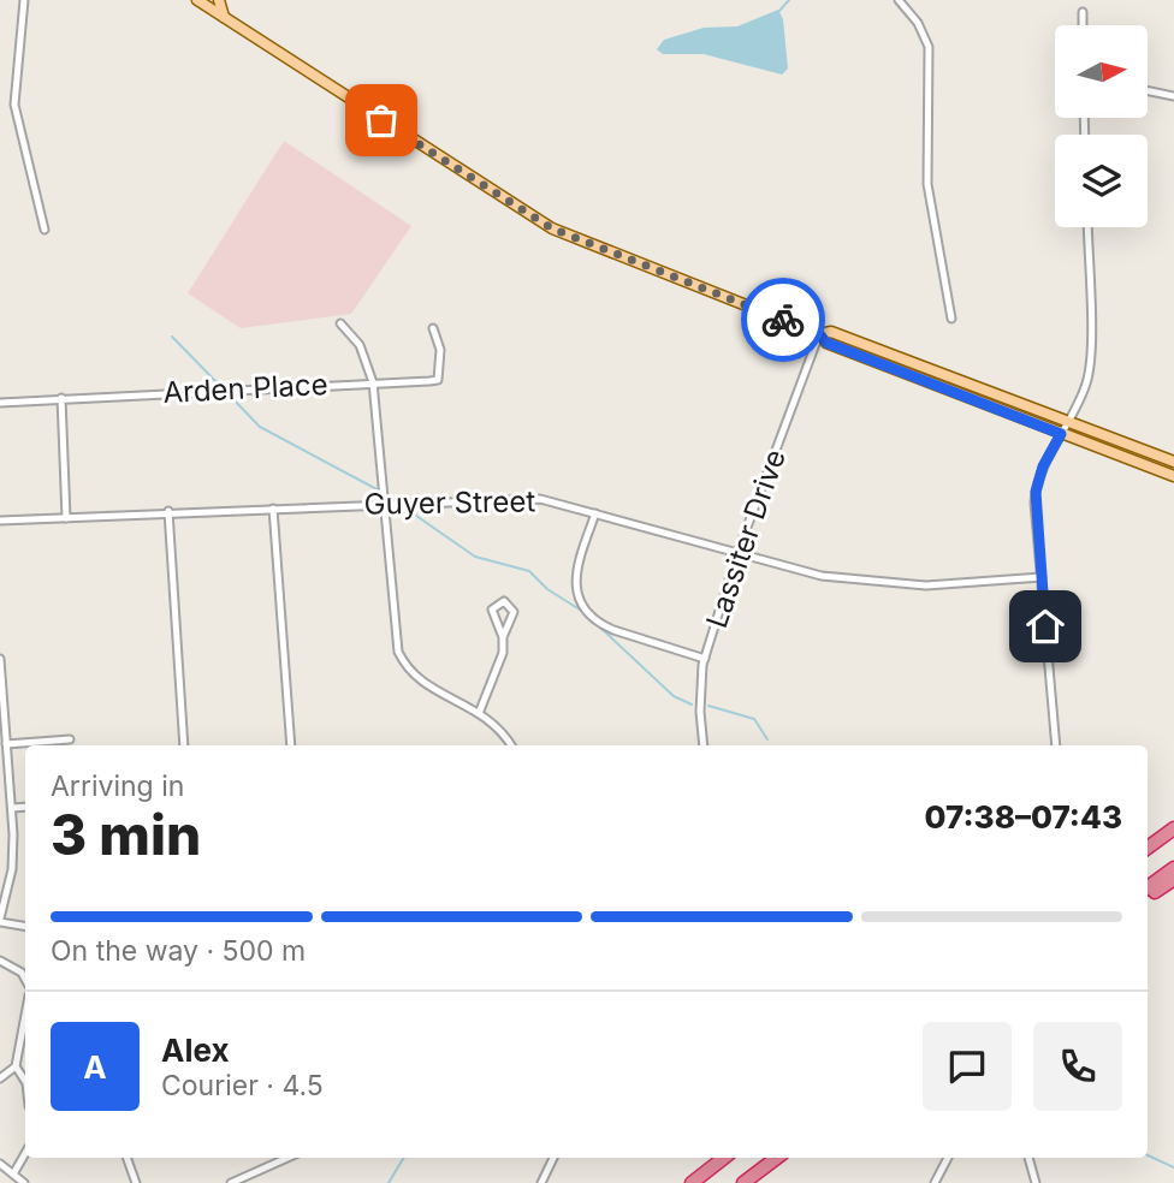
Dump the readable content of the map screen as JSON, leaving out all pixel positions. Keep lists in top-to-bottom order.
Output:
{
  "streets": {
    "street": ["Arden Place", "Guyer Street", "Lassiter Drive"]
  },
  "crossings": [
    ["Guyer Street", "Lassiter Drive"]
  ],
  "north": "right",
  "page": {
    "heading": ["3 min", "Arriving in", "07:38–07:43"],
    "panel": ["Alex", "Courier · 4.5"],
    "bar": "On the way · 500 m",
    "round": "A"
  }
}
